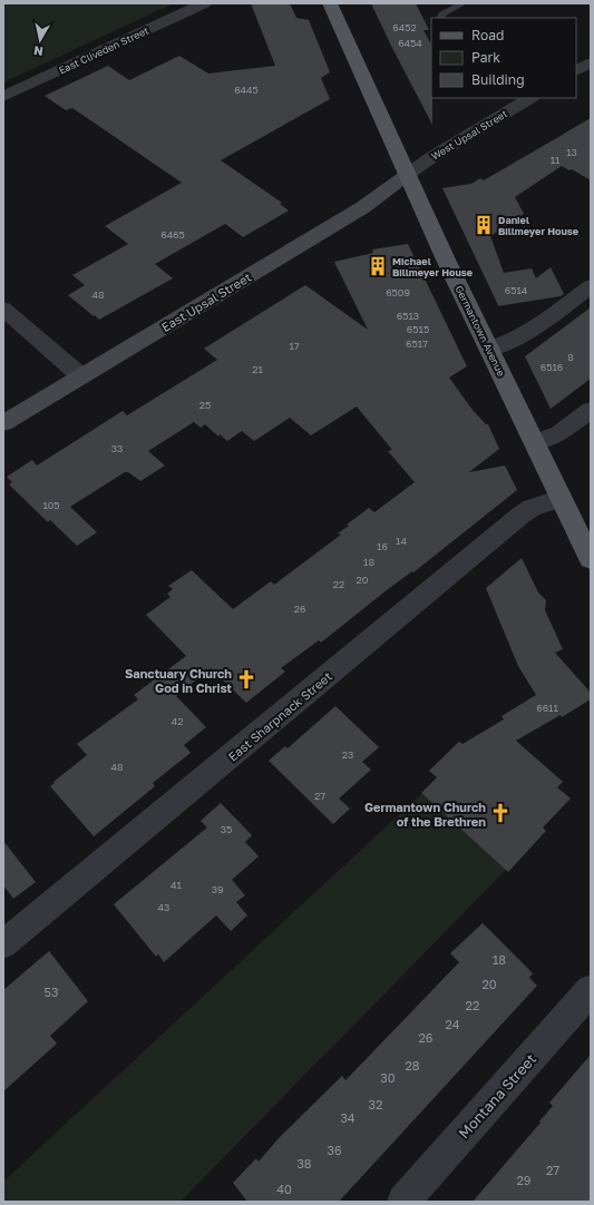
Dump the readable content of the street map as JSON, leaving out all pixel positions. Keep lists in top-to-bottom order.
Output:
{
  "streets": {
    "main road": ["Germantown Avenue"],
    "street": [
      "East Cliveden Street",
      "West Upsal Street",
      "East Upsal Street",
      "East Sharpnack Street",
      "Montana Street"
    ]
  },
  "crossings": [
    ["West Upsal Street", "East Upsal Street"],
    ["West Upsal Street", "Germantown Avenue"],
    ["East Upsal Street", "Germantown Avenue"],
    ["Germantown Avenue", "East Sharpnack Street"]
  ],
  "places": {
    "building": ["Daniel Billmeyer House", "Michael Billmeyer House"],
    "church": ["Sanctuary Church God in Christ", "Germantown Church of the Brethren"]
  },
  "house_numbers": [
    "6452",
    "6454",
    "6445",
    "13",
    "11",
    "6465",
    "6514",
    "6509",
    "48",
    "6513",
    "6515",
    "6517",
    "17",
    "8",
    "6516",
    "21",
    "25",
    "33",
    "105",
    "14",
    "16",
    "18",
    "20",
    "22",
    "26",
    "6611",
    "42",
    "23",
    "48",
    "27",
    "35",
    "41",
    "39",
    "43",
    "18",
    "20",
    "53",
    "22",
    "24",
    "26",
    "28",
    "30",
    "32",
    "34",
    "36",
    "38",
    "27",
    "29",
    "40"
  ],
  "legend": ["Road", "Park", "Building"],
  "north": "bottom"
}
